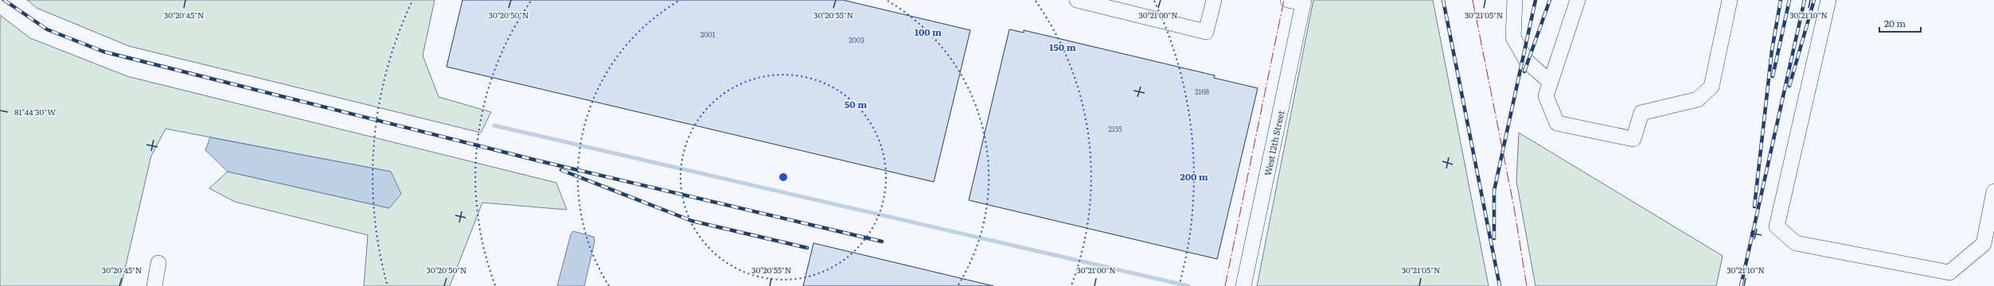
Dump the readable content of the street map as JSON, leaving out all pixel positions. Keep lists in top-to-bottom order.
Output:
{
  "streets": {
    "street": ["West 12th Street"]
  },
  "house_numbers": [
    "2001",
    "2003",
    "2168",
    "2155"
  ],
  "scale_bar": "20 m",
  "coordinates": [
    "30°20'45\"N",
    "30°20'50\"N",
    "30°20'55\"N",
    "30°21'00\"N",
    "30°21'05\"N",
    "30°21'10\"N",
    "81°44'30\"W"
  ],
  "rings": [
    "100 m",
    "150 m",
    "50 m",
    "200 m"
  ]
}
